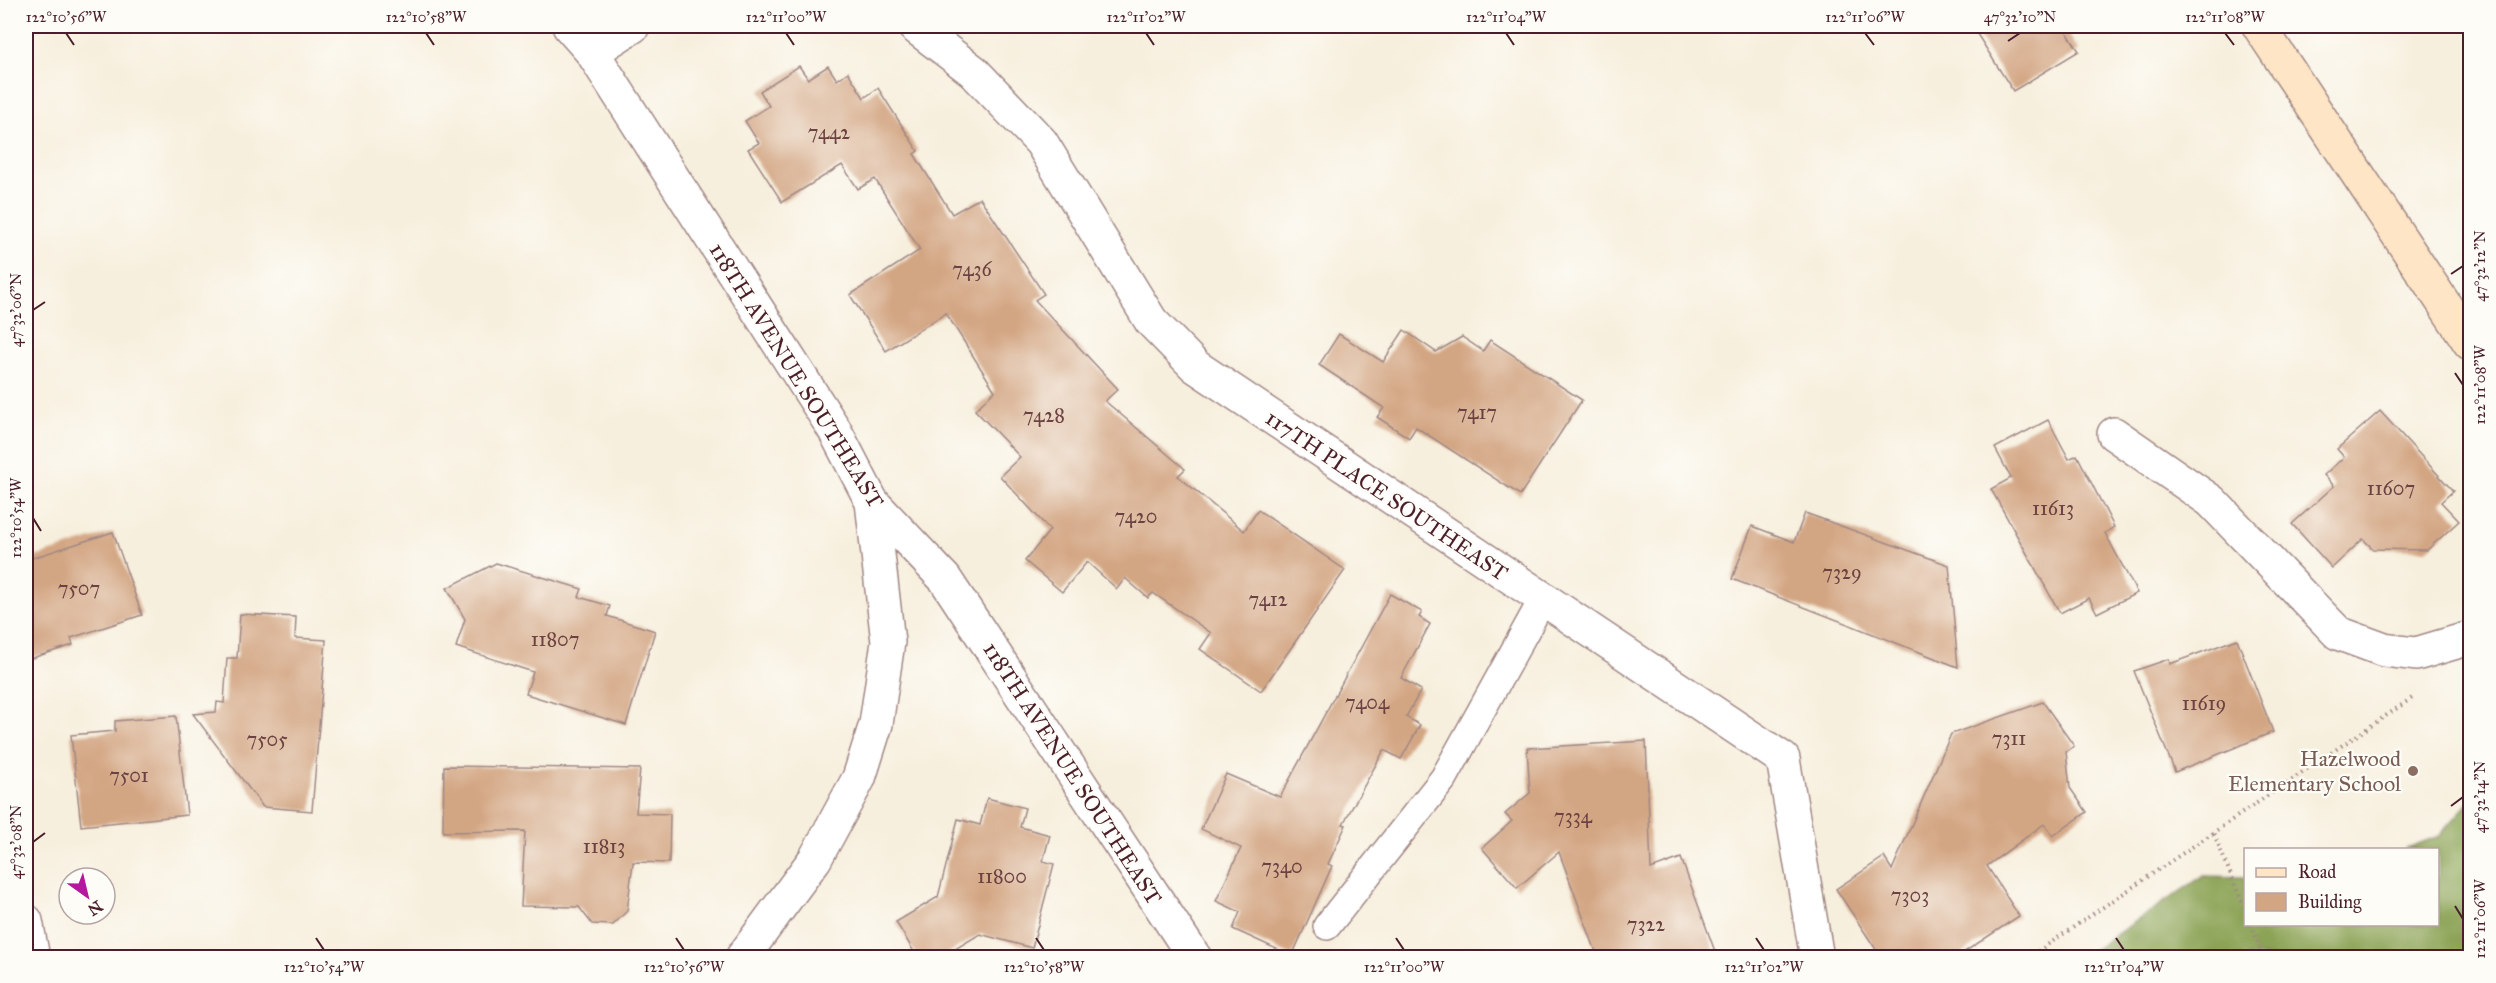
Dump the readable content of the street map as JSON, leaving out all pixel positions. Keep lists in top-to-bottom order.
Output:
{
  "streets": {
    "street": ["118TH AVENUE SOUTHEAST", "117TH PLACE SOUTHEAST"]
  },
  "places": ["Hazelwood Elementary School"],
  "house_numbers": [
    "7442",
    "7436",
    "7417",
    "7428",
    "11607",
    "11613",
    "7420",
    "7329",
    "7507",
    "7412",
    "11807",
    "7404",
    "11619",
    "7311",
    "7505",
    "7501",
    "7334",
    "11813",
    "7340",
    "11800",
    "7303",
    "7322"
  ],
  "legend": ["Road", "Building"],
  "north": "bottom right",
  "coordinates": [
    "122°10'56\"W",
    "122°10'58\"W",
    "122°11'00\"W",
    "122°11'02\"W",
    "122°11'04\"W",
    "122°11'06\"W",
    "47°32'10\"N",
    "122°11'08\"W",
    "47°32'12\"N",
    "47°32'06\"N",
    "122°10'54\"W",
    "47°32'14\"N",
    "47°32'08\"N"
  ]
}
